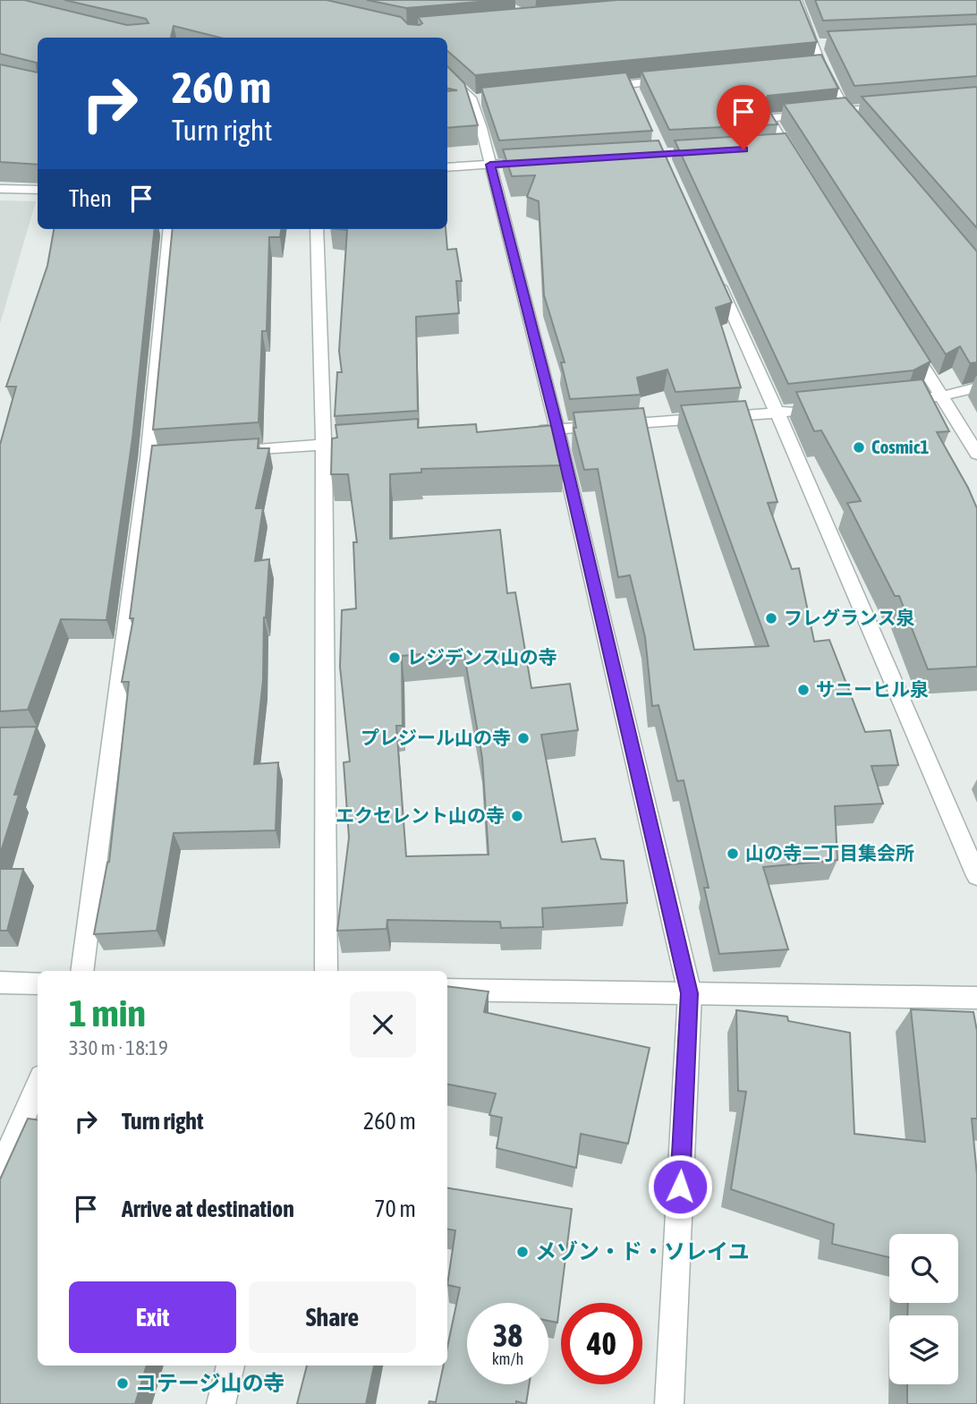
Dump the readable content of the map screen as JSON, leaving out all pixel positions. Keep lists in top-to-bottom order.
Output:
{
  "places": [
    "Cosmic1",
    "フレグランス泉",
    "レジデンス山の寺",
    "サニーヒル泉",
    "プレジール山の寺",
    "エクセレント山の寺",
    "山の寺二丁目集会所",
    "メゾン・ド・ソレイユ",
    "コテージ山の寺"
  ],
  "page": {
    "turn": ["260 m", "Turn right"],
    "then": "Then",
    "heading": ["1 min", "330 m · 18:19"],
    "list": [
      {
        "name": "Turn right",
        "value": "260 m"
      },
      {
        "name": "Arrive at destination",
        "value": "70 m"
      }
    ],
    "buttons": ["Exit", "Share"],
    "speed": "38 km/h",
    "limit": "40"
  }
}
